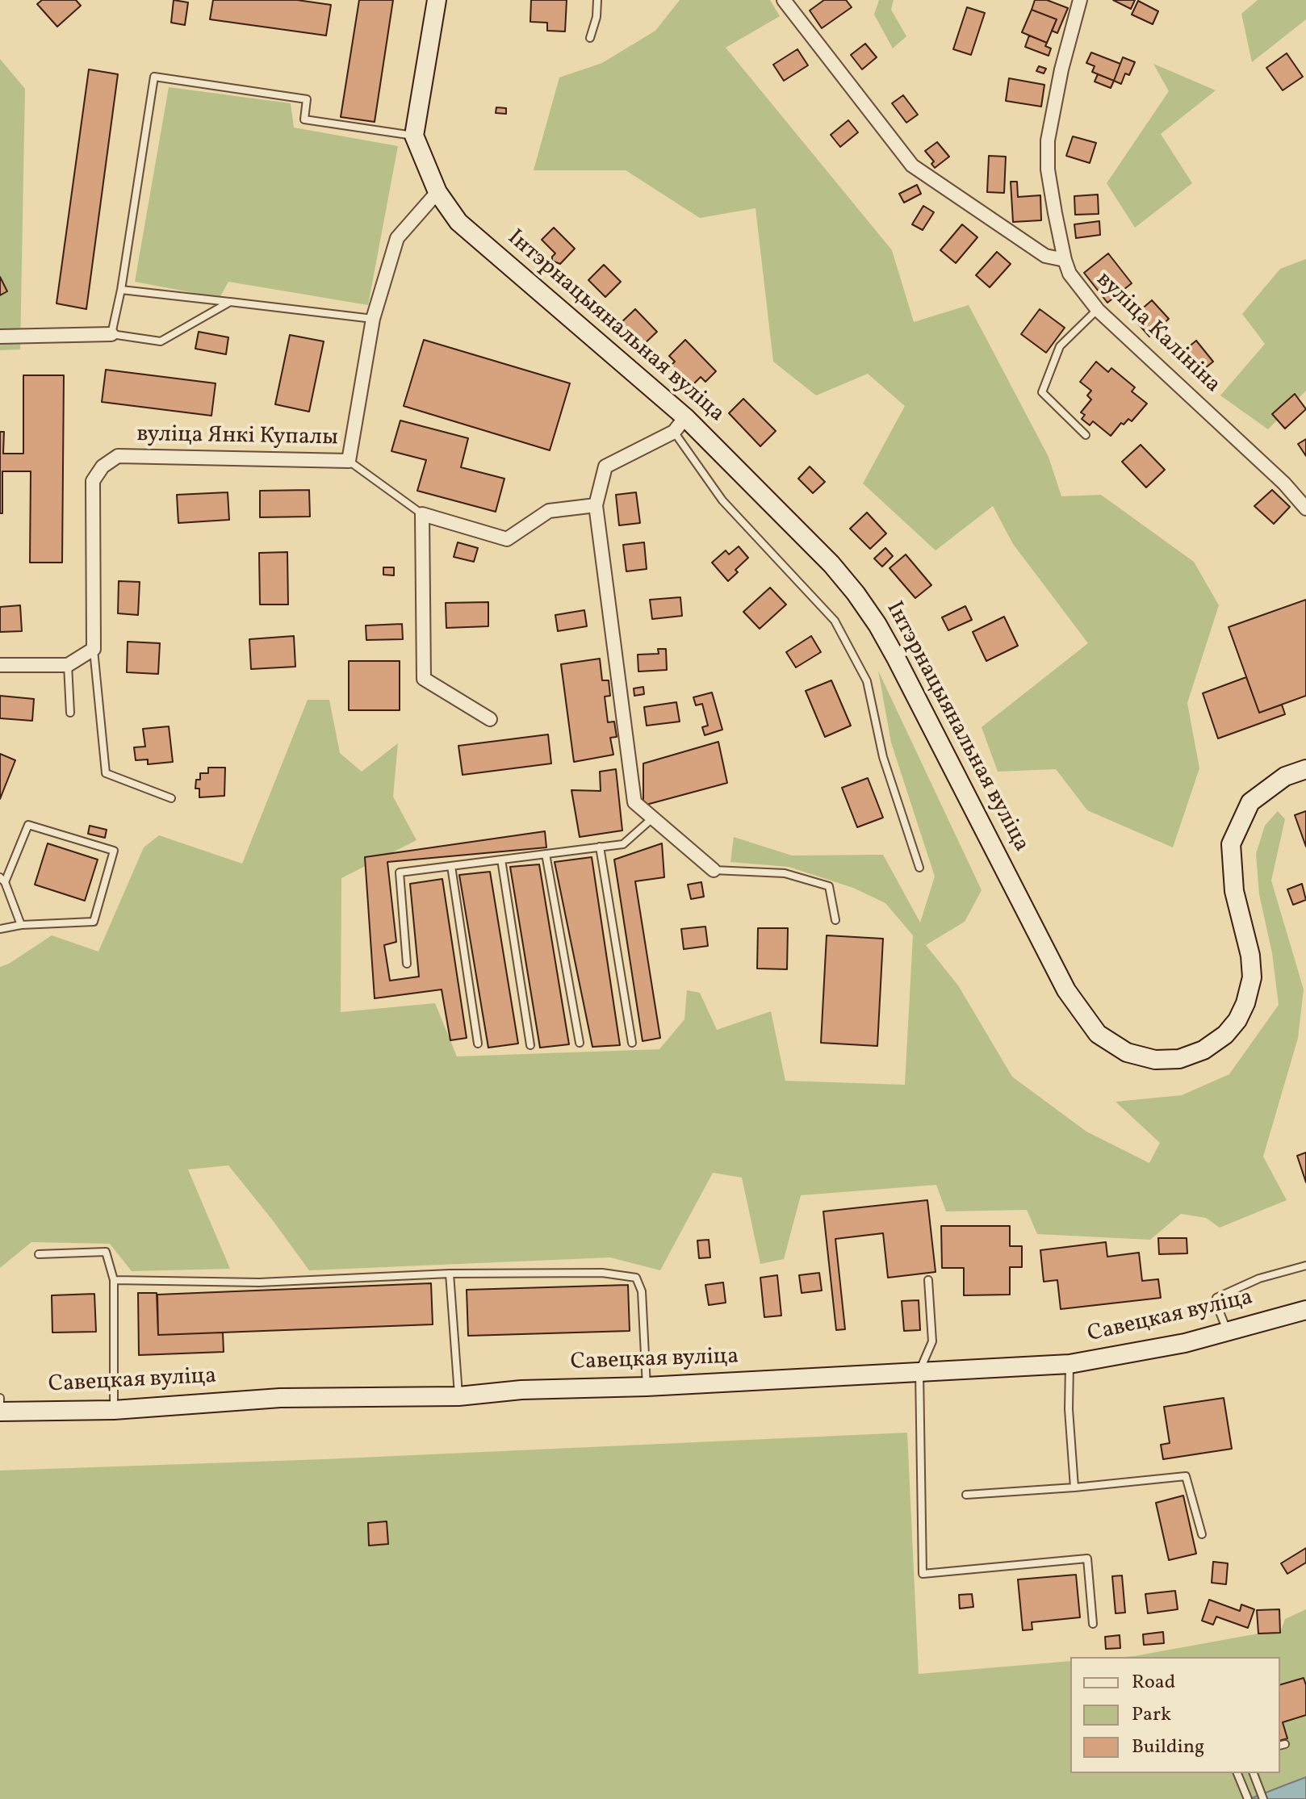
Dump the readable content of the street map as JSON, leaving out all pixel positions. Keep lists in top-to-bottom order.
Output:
{
  "streets": {
    "main road": ["Інтэрнацыянальная вуліца", "Савецкая вуліца"],
    "street": ["вуліца Калініна", "вуліца Янкі Купалы"]
  },
  "crossings": [
    ["Інтэрнацыянальная вуліца", "вуліца Янкі Купалы"]
  ],
  "legend": ["Road", "Park", "Building"]
}
